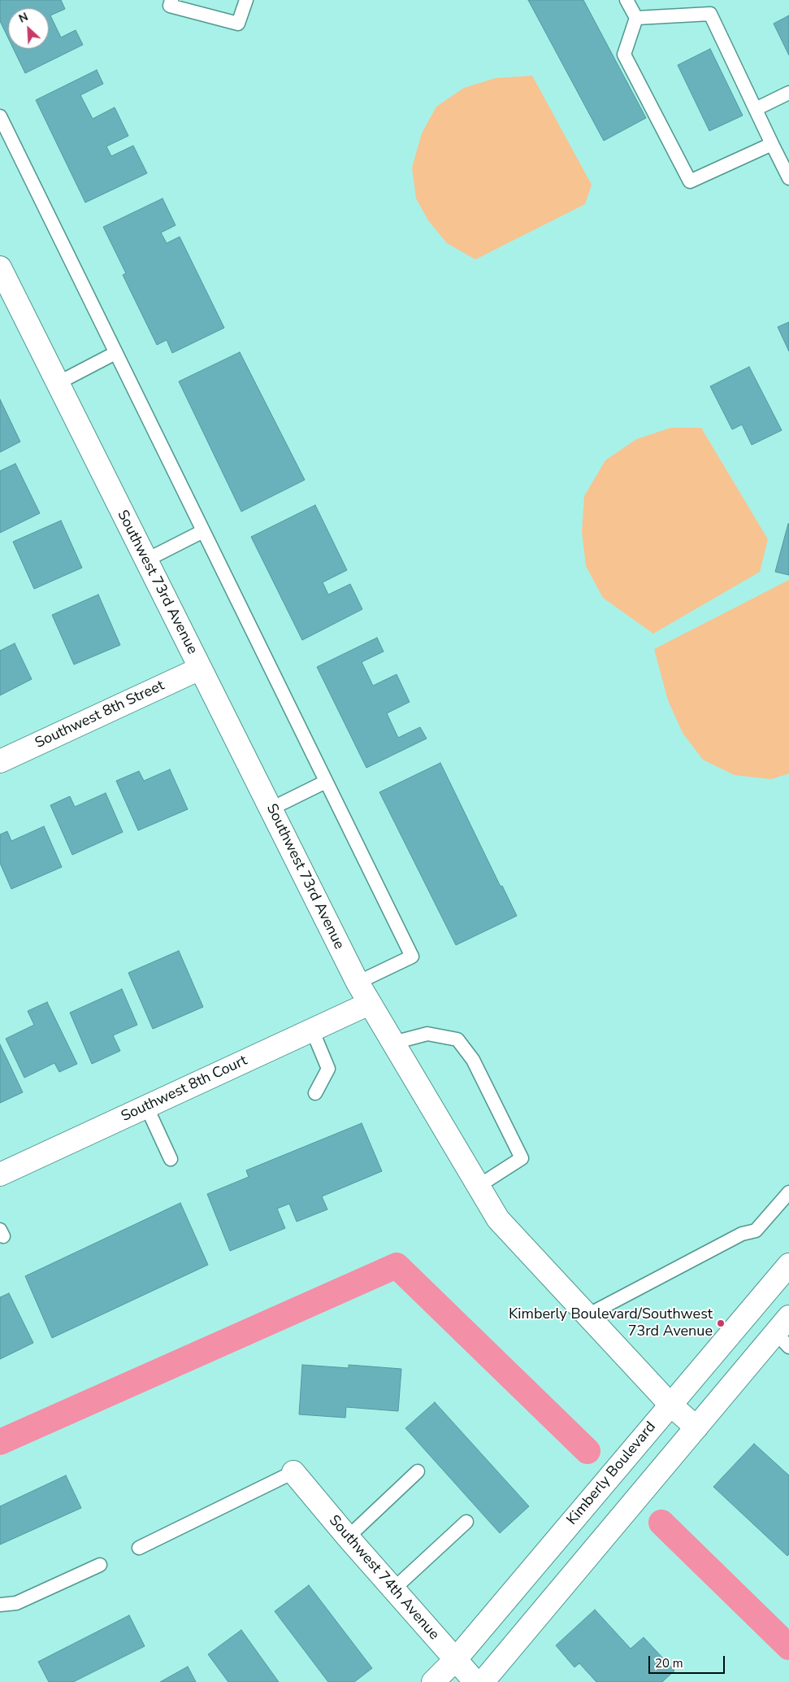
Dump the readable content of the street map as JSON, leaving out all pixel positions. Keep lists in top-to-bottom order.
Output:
{
  "streets": {
    "street": [
      "Southwest 73rd Avenue",
      "Southwest 8th Street",
      "Southwest 8th Court",
      "Kimberly Boulevard",
      "Southwest 74th Avenue"
    ]
  },
  "crossings": [
    ["Southwest 73rd Avenue", "Southwest 8th Street"],
    ["Southwest 73rd Avenue", "Southwest 8th Court"],
    ["Southwest 73rd Avenue", "Kimberly Boulevard"],
    ["Kimberly Boulevard", "Southwest 74th Avenue"]
  ],
  "places": ["Kimberly Boulevard/Southwest 73rd Avenue"],
  "scale_bar": "20 m",
  "north": "top left"
}
